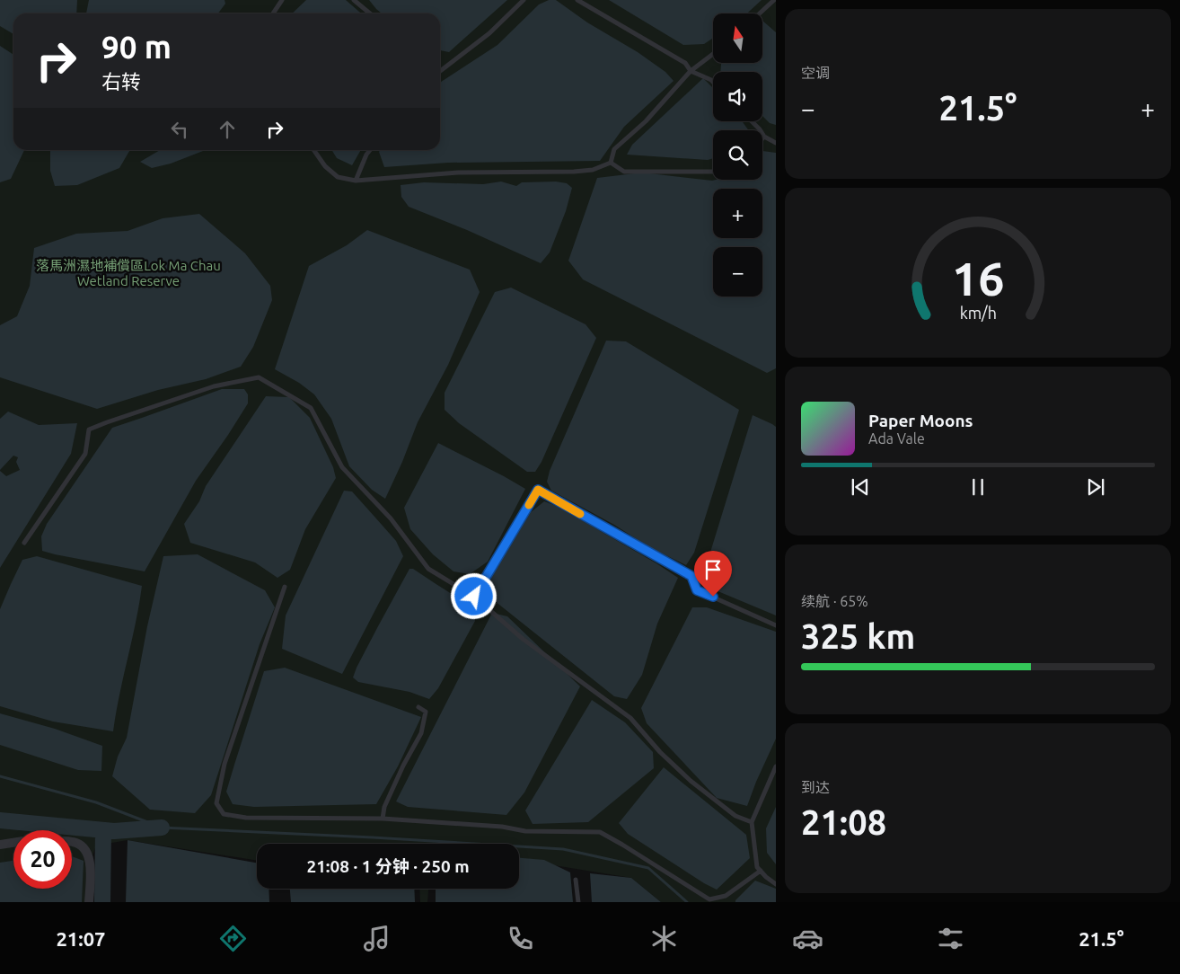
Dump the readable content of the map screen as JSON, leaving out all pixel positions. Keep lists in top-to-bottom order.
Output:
{
  "parks": ["落馬洲濕地補償區Lok Ma Chau Wetland Reserve"],
  "north": "top",
  "page": {
    "tile": [
      "空调",
      ["续航 · 65%", "325 km"],
      ["到达", "21:08"]
    ],
    "map_buttons": ["+", "−"],
    "turn": ["90 m", "右转"],
    "heat": ["−", "21.5°", "+"],
    "song": ["Paper Moons", "Ada Vale"],
    "limit": "20",
    "trip": "21:08 · 1 分钟 · 250 m",
    "tabs": ["21:07", "21.5°"],
    "gauge": ["16", "km/h"]
  }
}
